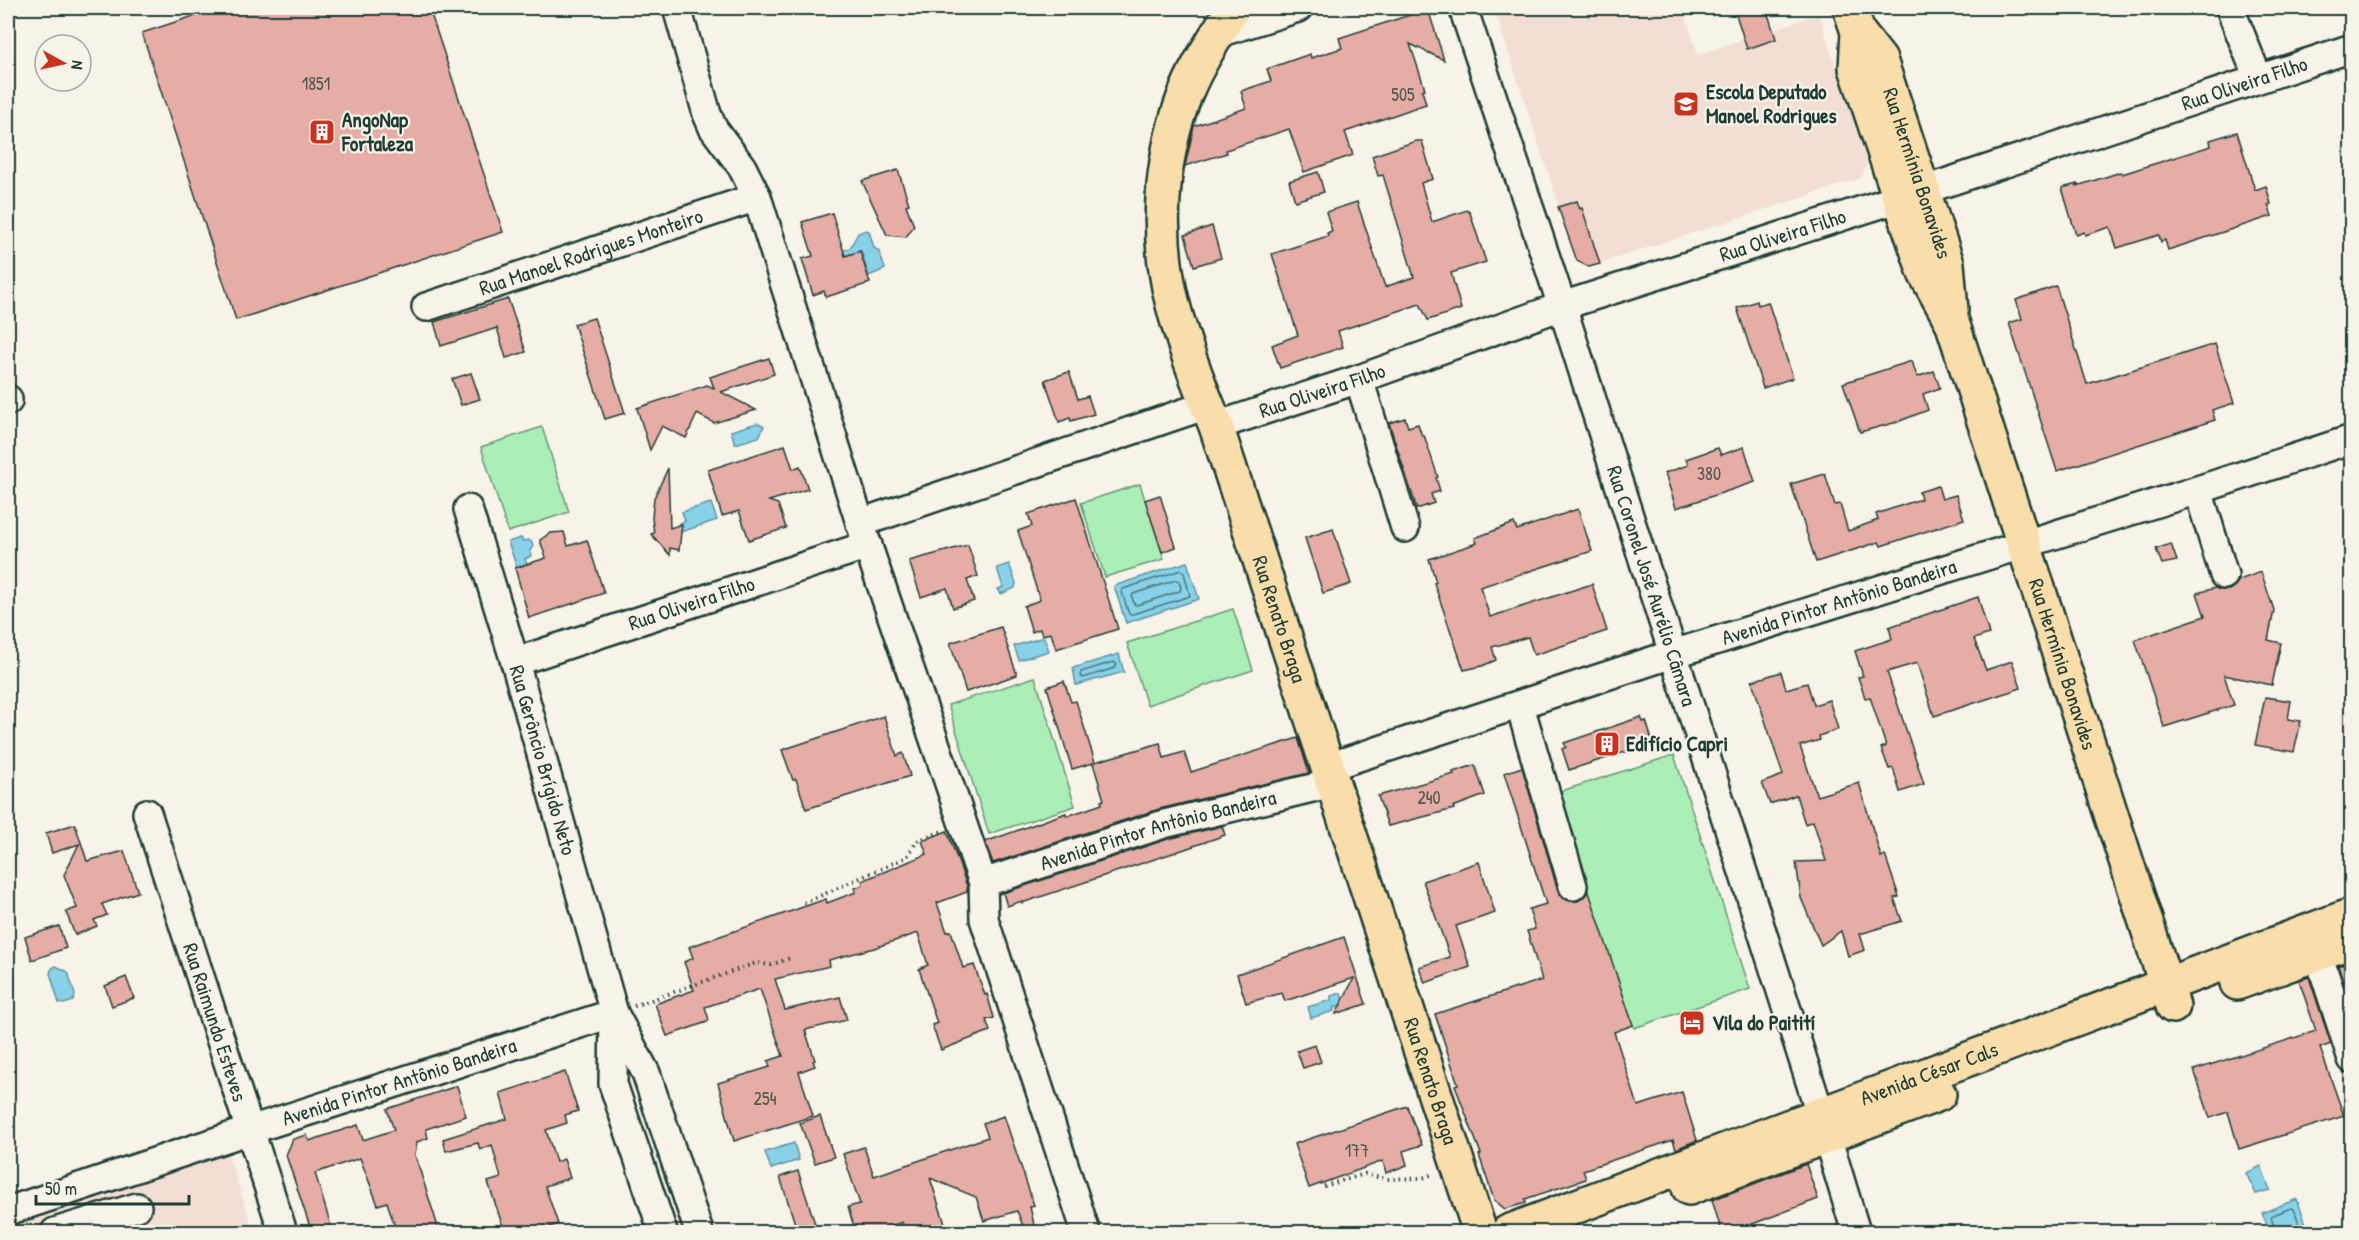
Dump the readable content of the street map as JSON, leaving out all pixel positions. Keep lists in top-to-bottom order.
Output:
{
  "streets": {
    "main road": ["Rua Hermínia Bonavides", "Rua Renato Braga", "Avenida César Cals"],
    "street": [
      "Rua Oliveira Filho",
      "Rua Manoel Rodrigues Monteiro",
      "Rua Coronel José Aurélio Câmara",
      "Avenida Pintor Antônio Bandeira",
      "Rua Gerôncio Brígido Neto",
      "Rua Raimundo Esteves"
    ]
  },
  "crossings": [
    ["Rua Oliveira Filho", "Rua Hermínia Bonavides"],
    ["Rua Oliveira Filho", "Rua Coronel José Aurélio Câmara"],
    ["Rua Oliveira Filho", "Rua Renato Braga"],
    ["Rua Oliveira Filho", "Rua Gerôncio Brígido Neto"],
    ["Rua Hermínia Bonavides", "Avenida Pintor Antônio Bandeira"],
    ["Rua Hermínia Bonavides", "Avenida César Cals"],
    ["Rua Coronel José Aurélio Câmara", "Avenida Pintor Antônio Bandeira"],
    ["Rua Coronel José Aurélio Câmara", "Avenida César Cals"],
    ["Avenida Pintor Antônio Bandeira", "Rua Renato Braga"],
    ["Avenida Pintor Antônio Bandeira", "Rua Gerôncio Brígido Neto"],
    ["Avenida Pintor Antônio Bandeira", "Rua Raimundo Esteves"]
  ],
  "places": {
    "school or university": ["Escola Deputado Manoel Rodrigues"],
    "building": ["AngoNap Fortaleza", "Edifício Capri"],
    "hotel": ["Vila do Paitití"]
  },
  "house_numbers": [
    "1851",
    "505",
    "380",
    "240",
    "254",
    "177"
  ],
  "scale_bar": "50 m",
  "north": "right"
}
